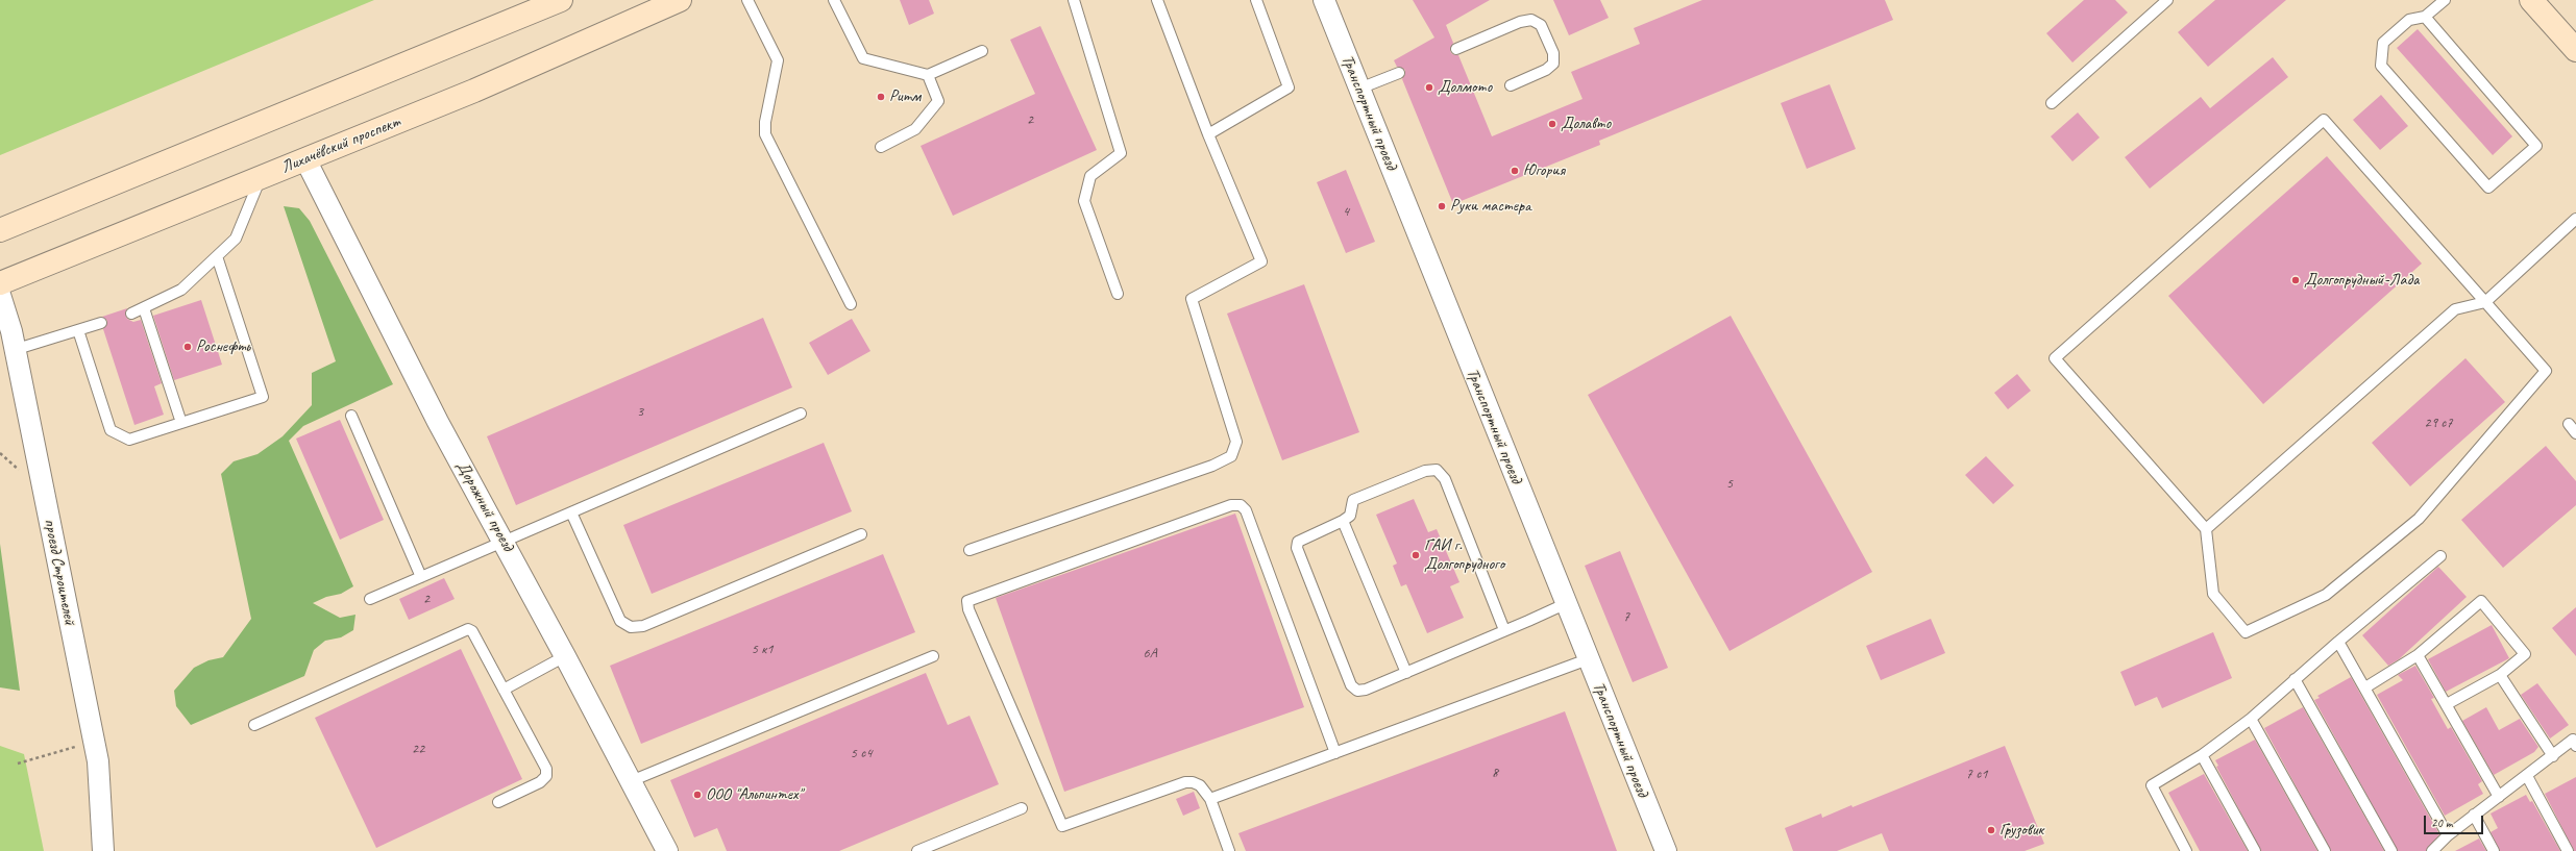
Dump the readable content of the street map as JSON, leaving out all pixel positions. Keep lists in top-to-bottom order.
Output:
{
  "streets": {
    "main road": ["Лихачёвский проспект"],
    "street": ["Транспортный проезд", "Дорожный проезд", "проезд Строителей"]
  },
  "crossings": [
    ["Лихачёвский проспект", "Дорожный проезд"]
  ],
  "places": [
    "Долмото",
    "Ритм",
    "Долавто",
    "Югория",
    "Руки мастера",
    "Долгопрудный-Лада",
    "Роснефть",
    "ГАИ г. Долгопрудного",
    "ООО \"Альпинтех\"",
    "Грузовик"
  ],
  "house_numbers": [
    "2",
    "4",
    "3",
    "29 с7",
    "5",
    "2",
    "7",
    "5 к1",
    "6А",
    "22",
    "5 с4",
    "8",
    "7 с1"
  ],
  "scale_bar": "20 m"
}
